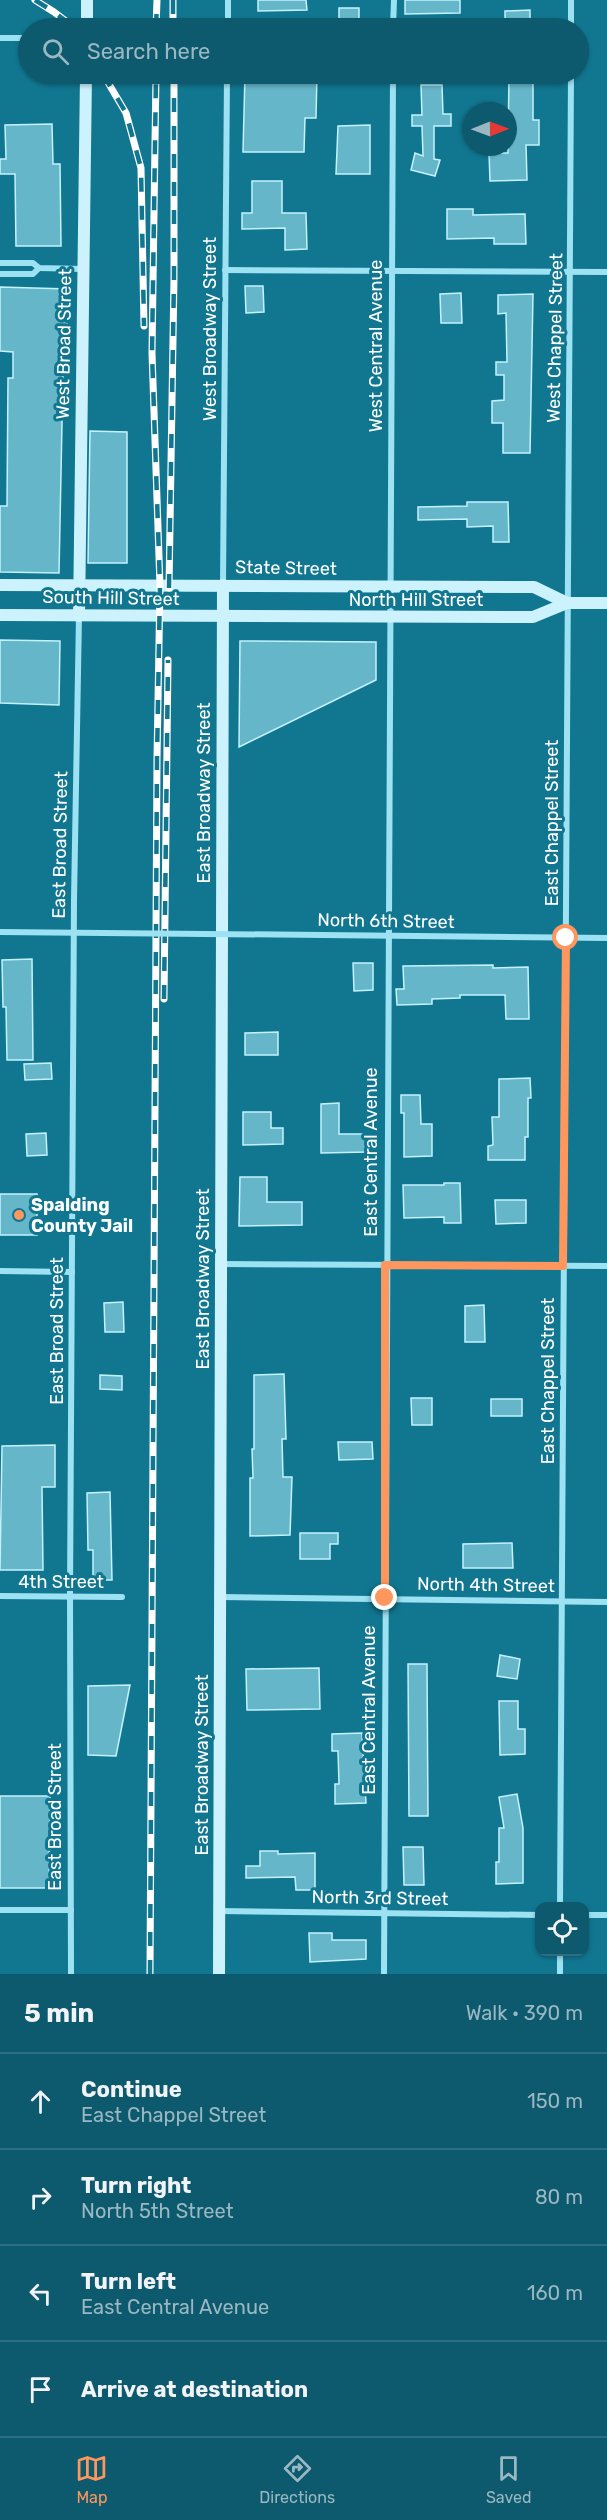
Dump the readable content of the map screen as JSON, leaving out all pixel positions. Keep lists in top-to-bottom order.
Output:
{
  "streets": {
    "main road": [
      "West Broad Street",
      "State Street",
      "South Hill Street",
      "North Hill Street",
      "East Broadway Street"
    ],
    "street": [
      "West Broadway Street",
      "West Chappel Street",
      "West Central Avenue",
      "East Chappel Street",
      "East Broad Street",
      "North 6th Street",
      "East Central Avenue",
      "4th Street",
      "North 4th Street",
      "North 3rd Street"
    ]
  },
  "crossings": [
    ["West Broadway Street", "State Street"],
    ["West Broadway Street", "East Broadway Street"],
    ["West Chappel Street", "State Street"],
    ["West Chappel Street", "North Hill Street"],
    ["West Chappel Street", "East Chappel Street"],
    ["West Broad Street", "State Street"],
    ["West Broad Street", "South Hill Street"],
    ["West Broad Street", "East Broad Street"],
    ["West Central Avenue", "State Street"],
    ["West Central Avenue", "North Hill Street"],
    ["West Central Avenue", "East Central Avenue"],
    ["State Street", "North Hill Street"],
    ["State Street", "East Broadway Street"],
    ["State Street", "East Chappel Street"],
    ["South Hill Street", "North Hill Street"],
    ["South Hill Street", "East Broadway Street"],
    ["South Hill Street", "East Broad Street"],
    ["North Hill Street", "East Broadway Street"],
    ["North Hill Street", "East Chappel Street"],
    ["North Hill Street", "East Central Avenue"],
    ["East Broadway Street", "North 4th Street"],
    ["East Broadway Street", "North 3rd Street"],
    ["East Chappel Street", "North 6th Street"],
    ["East Chappel Street", "North 4th Street"],
    ["East Broad Street", "4th Street"],
    ["North 6th Street", "East Central Avenue"],
    ["East Central Avenue", "North 4th Street"],
    ["East Central Avenue", "North 3rd Street"]
  ],
  "places": ["Spalding County Jail"],
  "north": "right",
  "page": {
    "search": "Search here",
    "heading": ["5 min", "Walk · 390 m"],
    "list": [
      ["Continue", "East Chappel Street", "150 m"],
      ["Turn right", "North 5th Street", "80 m"],
      ["Turn left", "East Central Avenue", "160 m"],
      "Arrive at destination"
    ],
    "nav": ["Map", "Directions", "Saved"]
  }
}
